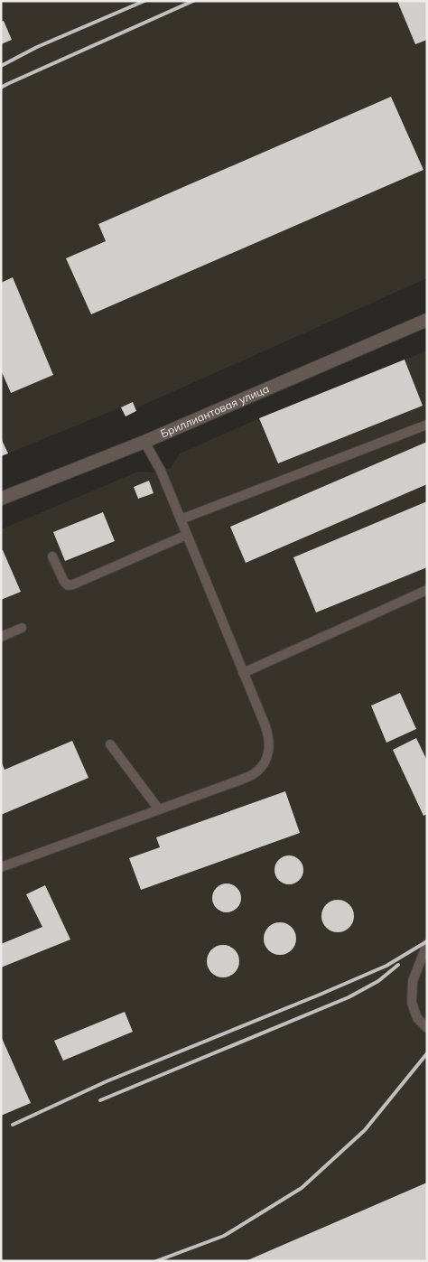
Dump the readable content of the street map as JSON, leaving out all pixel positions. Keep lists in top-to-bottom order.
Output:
{
  "streets": {
    "street": ["Бриллиантовая улица"]
  }
}
